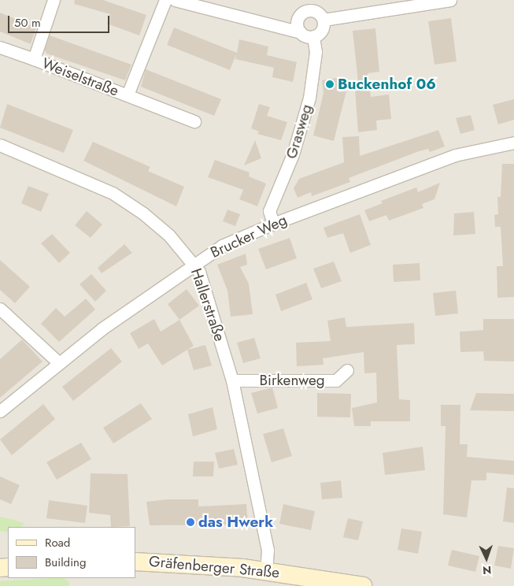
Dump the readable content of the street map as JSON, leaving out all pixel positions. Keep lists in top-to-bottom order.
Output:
{
  "streets": {
    "main road": ["Gräfenberger Straße"],
    "street": [
      "Weiselstraße",
      "Grasweg",
      "Brucker Weg",
      "Hallerstraße",
      "Birkenweg"
    ]
  },
  "crossings": [
    ["Grasweg", "Brucker Weg"],
    ["Brucker Weg", "Hallerstraße"],
    ["Hallerstraße", "Birkenweg"],
    ["Hallerstraße", "Gräfenberger Straße"]
  ],
  "places": ["Buckenhof 06", "das Hwerk"],
  "legend": ["Road", "Building"],
  "scale_bar": "50 m",
  "north": "bottom"
}
